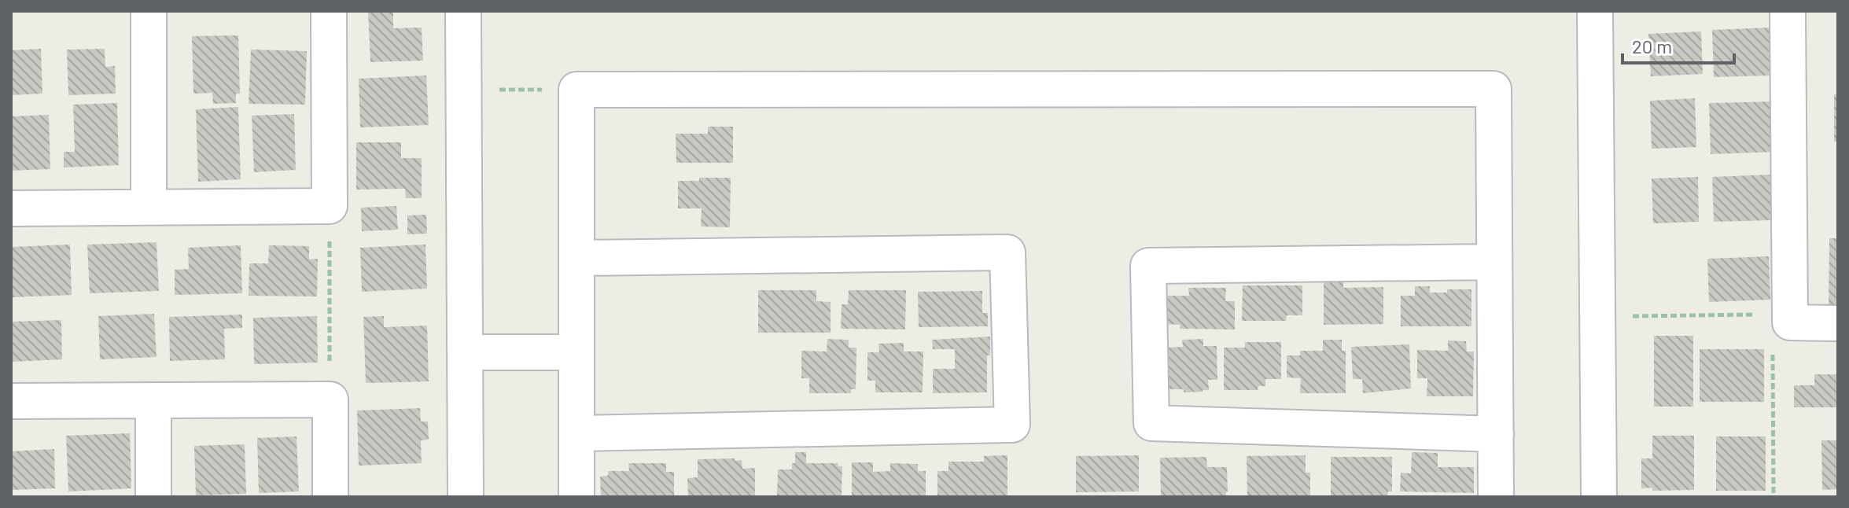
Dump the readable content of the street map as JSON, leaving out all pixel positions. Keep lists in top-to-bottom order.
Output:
{
  "scale_bar": "20 m"
}
